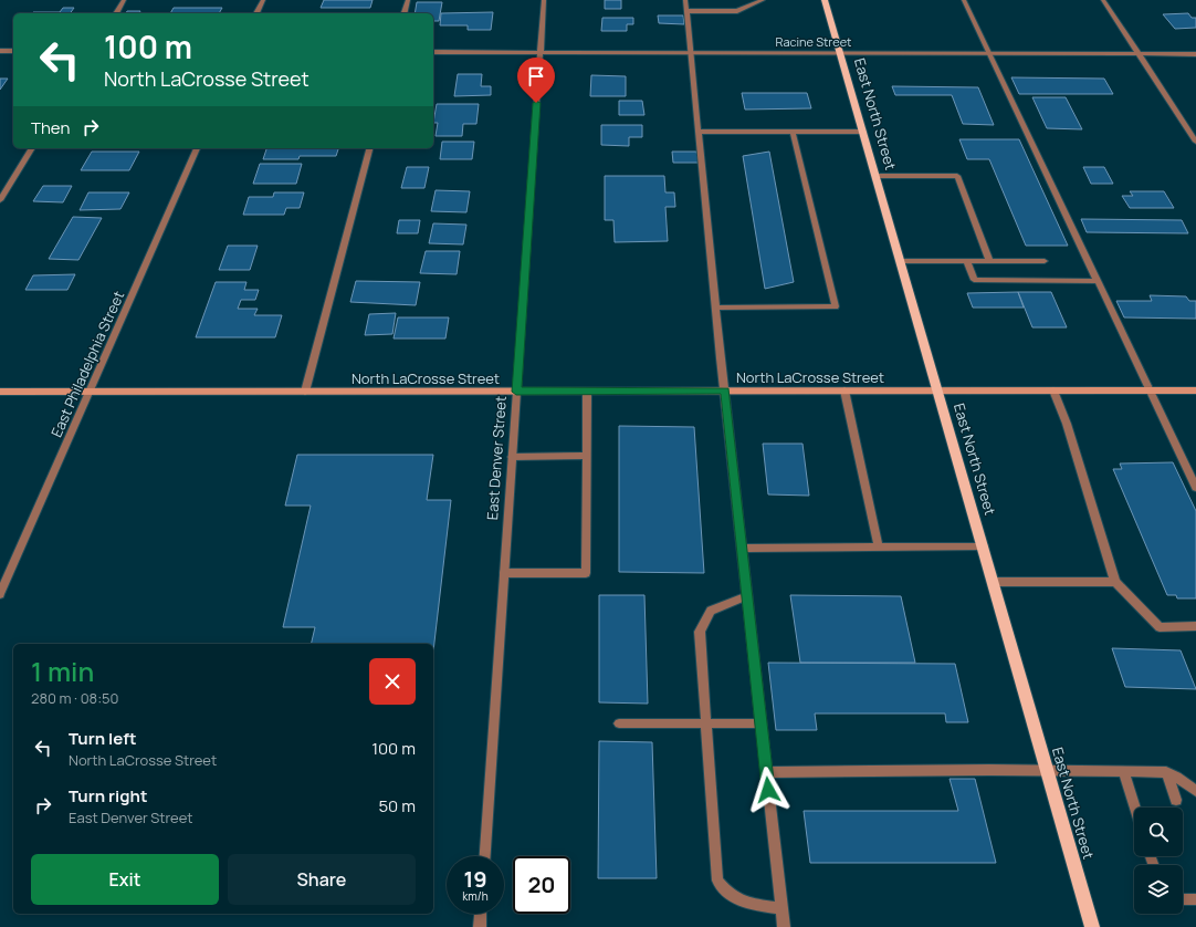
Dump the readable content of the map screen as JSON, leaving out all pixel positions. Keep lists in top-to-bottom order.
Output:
{
  "streets": {
    "main road": ["East North Street", "North LaCrosse Street"],
    "street": ["Racine Street", "East Philadelphia Street", "East Denver Street"]
  },
  "crossings": [
    ["Racine Street", "East North Street"],
    ["Racine Street", "East Denver Street"],
    ["East North Street", "North LaCrosse Street"],
    ["East Philadelphia Street", "North LaCrosse Street"],
    ["North LaCrosse Street", "East Denver Street"]
  ],
  "page": {
    "turn": ["100 m", "North LaCrosse Street"],
    "then": "Then",
    "heading": ["1 min", "280 m · 08:50"],
    "list": [
      {
        "name": "Turn left",
        "note": "North LaCrosse Street",
        "value": "100 m"
      },
      {
        "name": "Turn right",
        "note": "East Denver Street",
        "value": "50 m"
      }
    ],
    "buttons": ["Exit", "Share"],
    "speed": "19 km/h",
    "limit": "20"
  }
}
